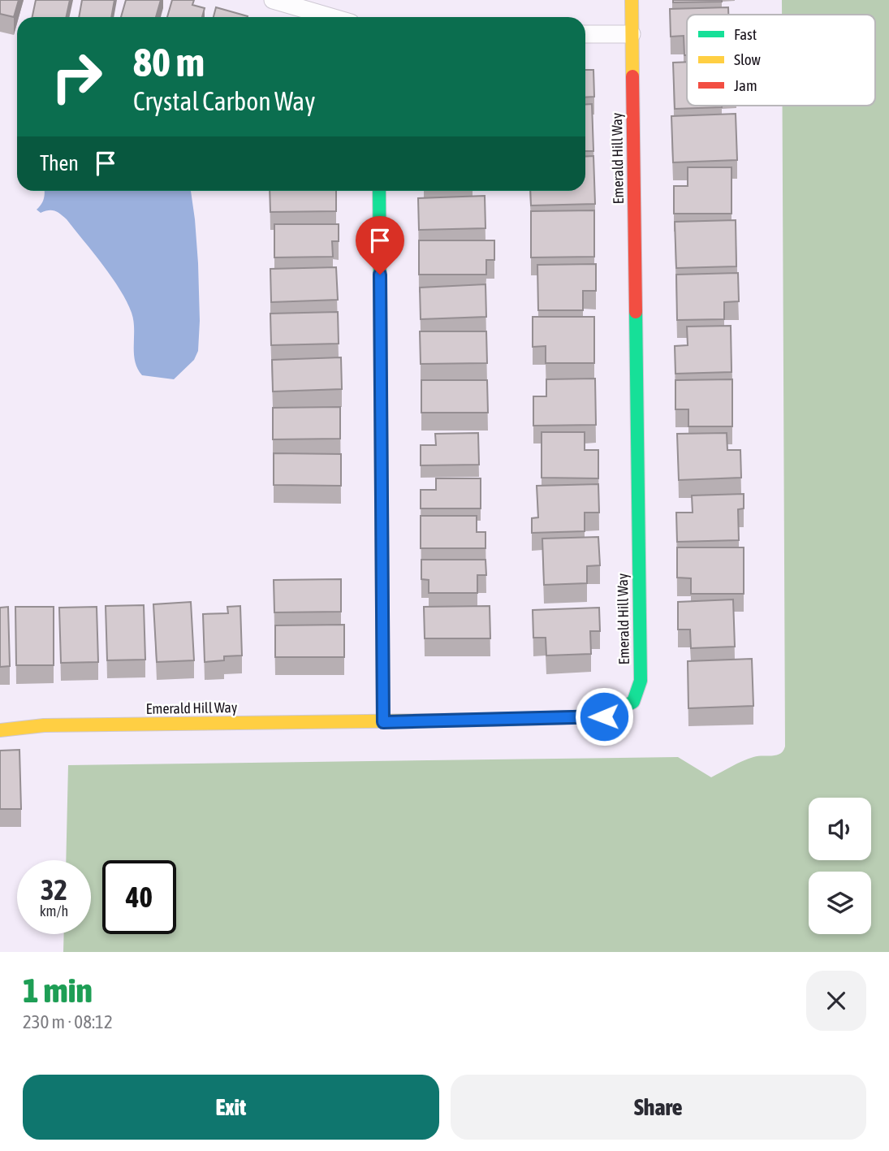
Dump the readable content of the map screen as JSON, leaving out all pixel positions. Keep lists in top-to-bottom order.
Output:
{
  "streets": {
    "street": ["Emerald Hill Way"]
  },
  "legend": ["Fast", "Slow", "Jam"],
  "page": {
    "turn": ["80 m", "Crystal Carbon Way"],
    "then": "Then",
    "speed": "32 km/h",
    "limit": "40",
    "heading": ["1 min", "230 m · 08:12"],
    "buttons": ["Exit", "Share"]
  }
}
